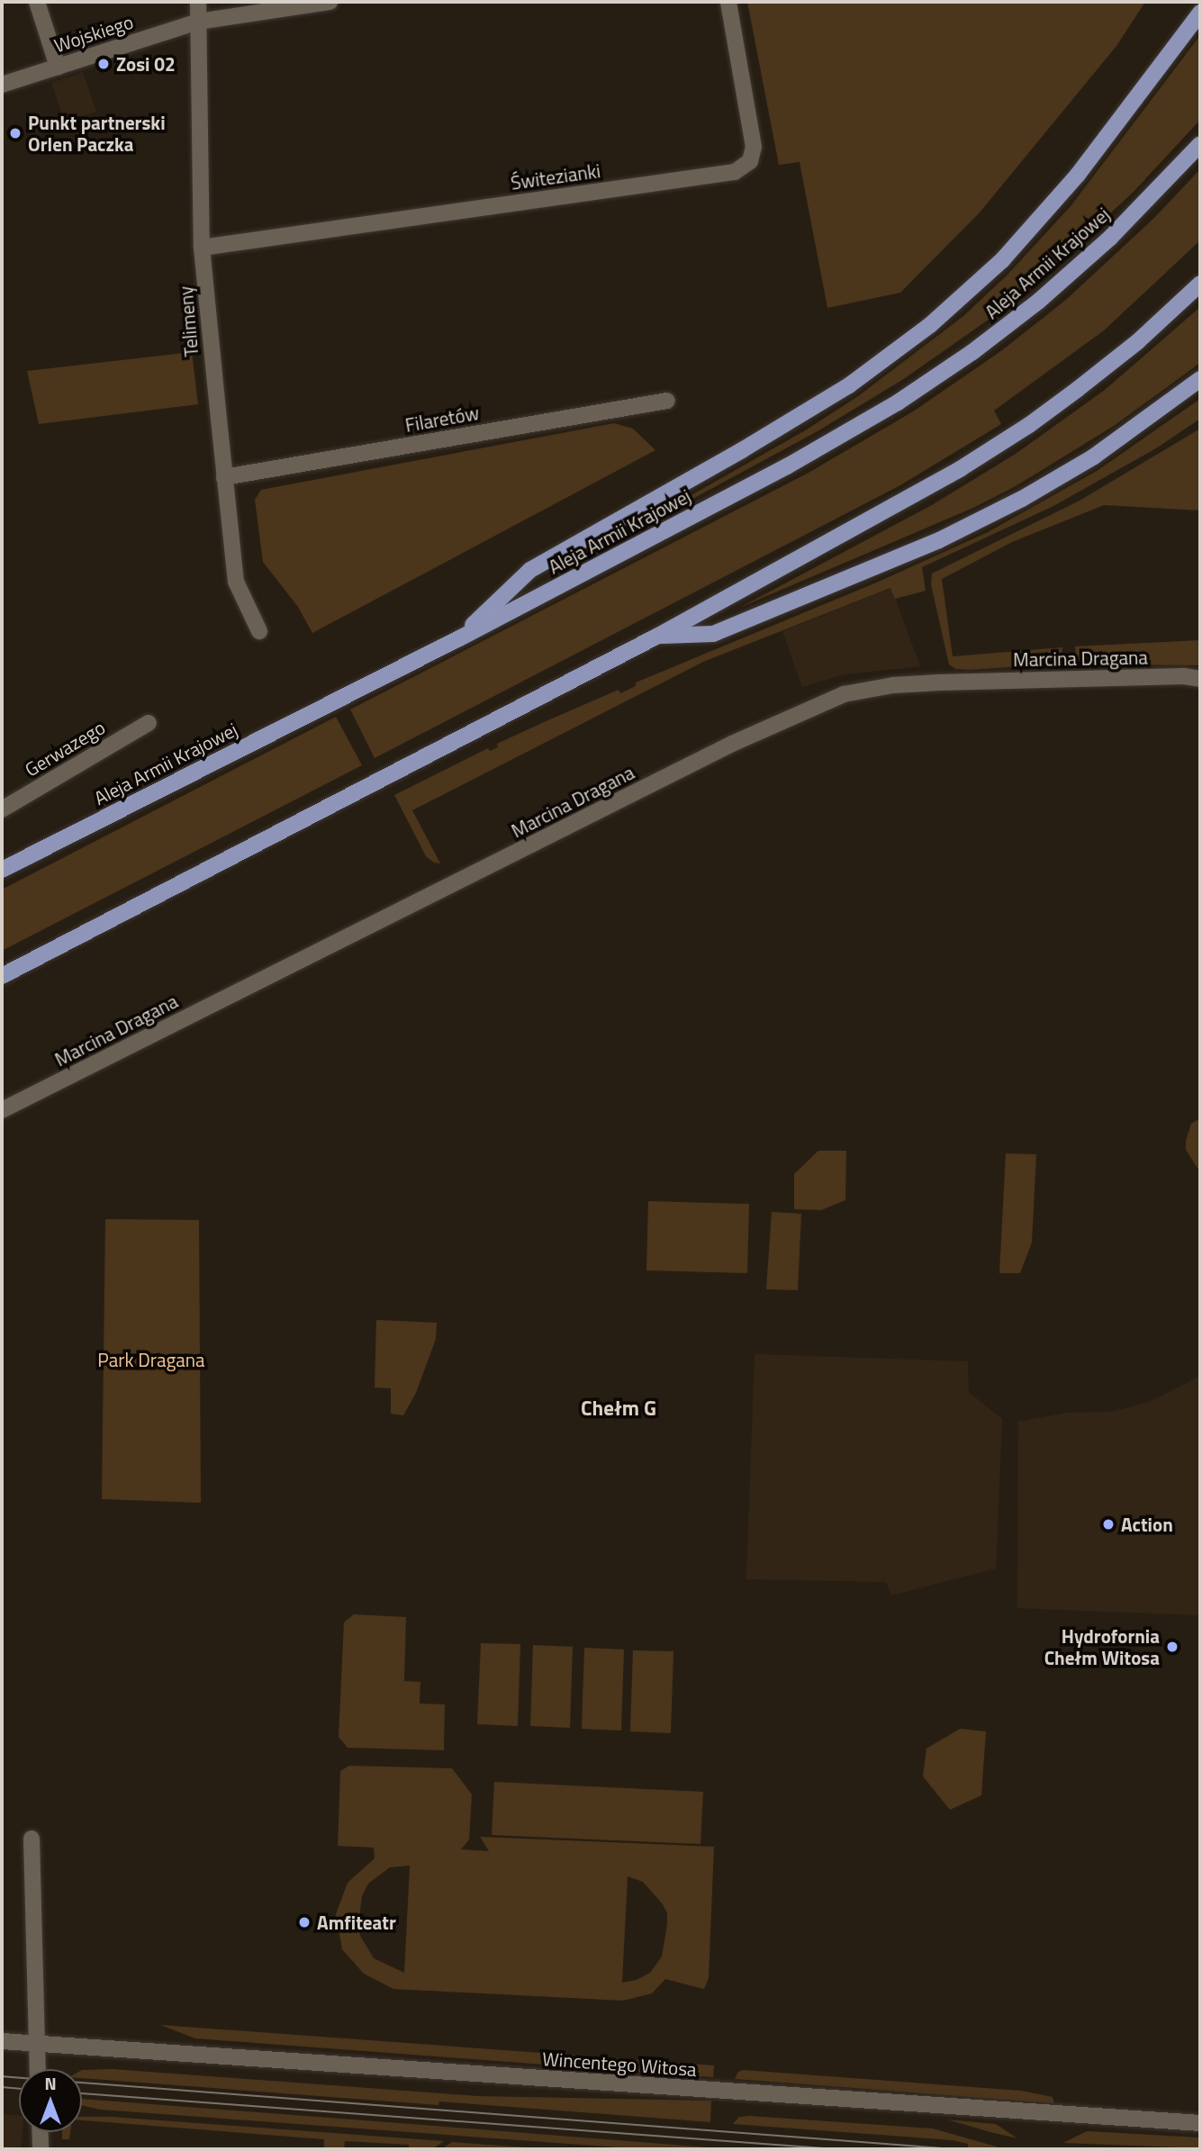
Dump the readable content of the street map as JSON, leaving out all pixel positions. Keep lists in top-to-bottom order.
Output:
{
  "streets": {
    "main road": ["Aleja Armii Krajowej"],
    "street": [
      "Wojskiego",
      "Świtezianki",
      "Telimeny",
      "Filaretów",
      "Marcina Dragana",
      "Gerwazego",
      "Wincentego Witosa"
    ]
  },
  "crossings": [
    ["Wojskiego", "Telimeny"],
    ["Świtezianki", "Telimeny"],
    ["Telimeny", "Filaretów"]
  ],
  "districts": ["Chełm G"],
  "parks": ["Park Dragana"],
  "places": [
    "Zosi 02",
    "Punkt partnerski Orlen Paczka",
    "Action",
    "Hydrofornia Chełm Witosa",
    "Amfiteatr"
  ],
  "north": "top"
}
